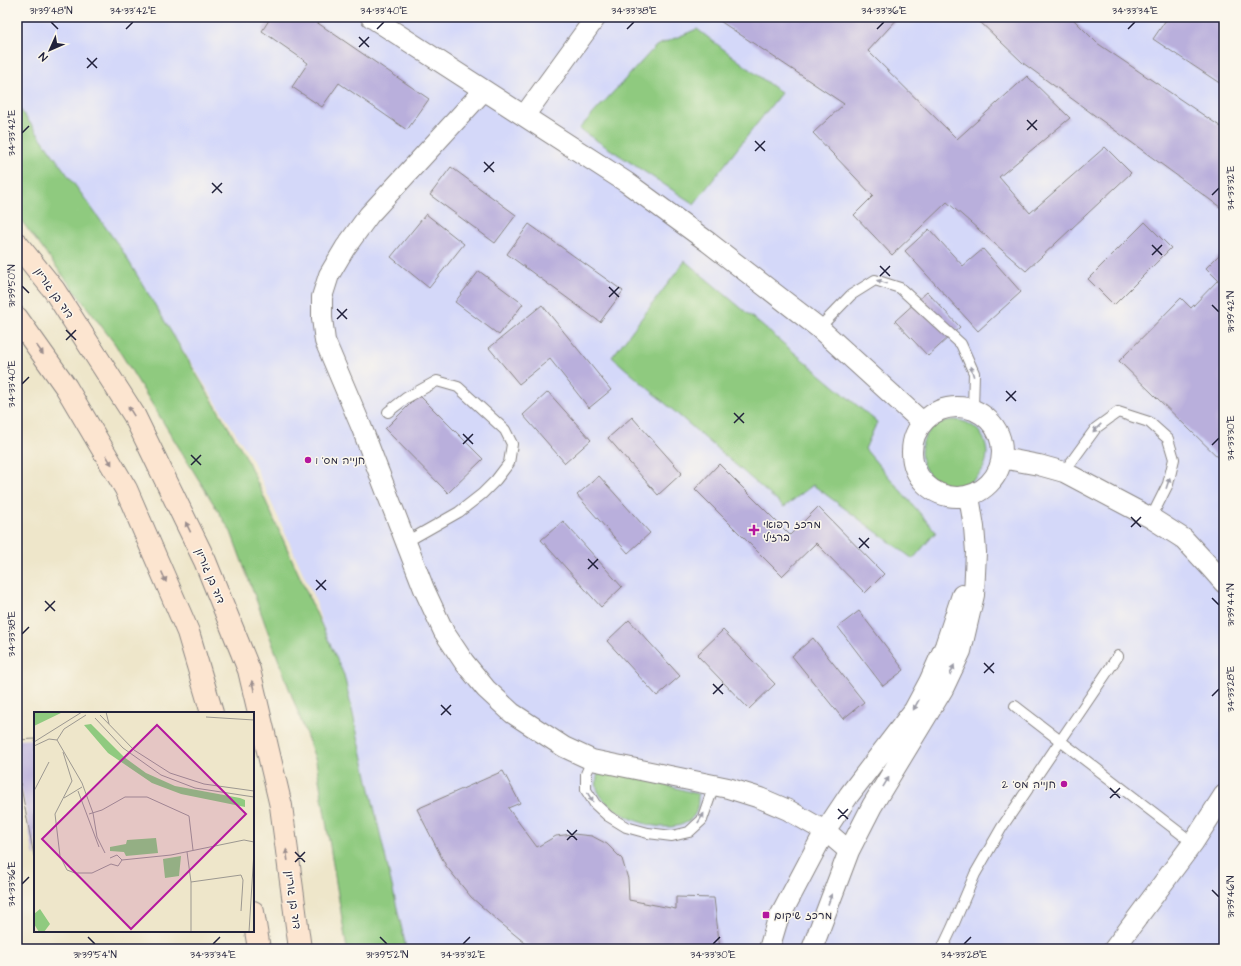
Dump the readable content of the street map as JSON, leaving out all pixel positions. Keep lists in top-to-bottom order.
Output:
{
  "streets": {
    "main road": ["דוד בן גוריון"]
  },
  "places": {
    "other": ["חנייה מס' 1", "חנייה מס' 2"],
    "health": ["מרכז רפואי ברזילי"],
    "transit": ["מרכז שיקום"]
  },
  "north": "bottom left",
  "coordinates": [
    "31°39'48\"N",
    "34°33'42\"E",
    "34°33'40\"E",
    "34°33'38\"E",
    "34°33'36\"E",
    "34°33'34\"E",
    "34°33'32\"E",
    "31°39'50\"N",
    "31°39'42\"N",
    "34°33'30\"E",
    "31°39'44\"N",
    "34°33'28\"E",
    "31°39'46\"N",
    "31°39'54\"N",
    "31°39'52\"N"
  ]
}
